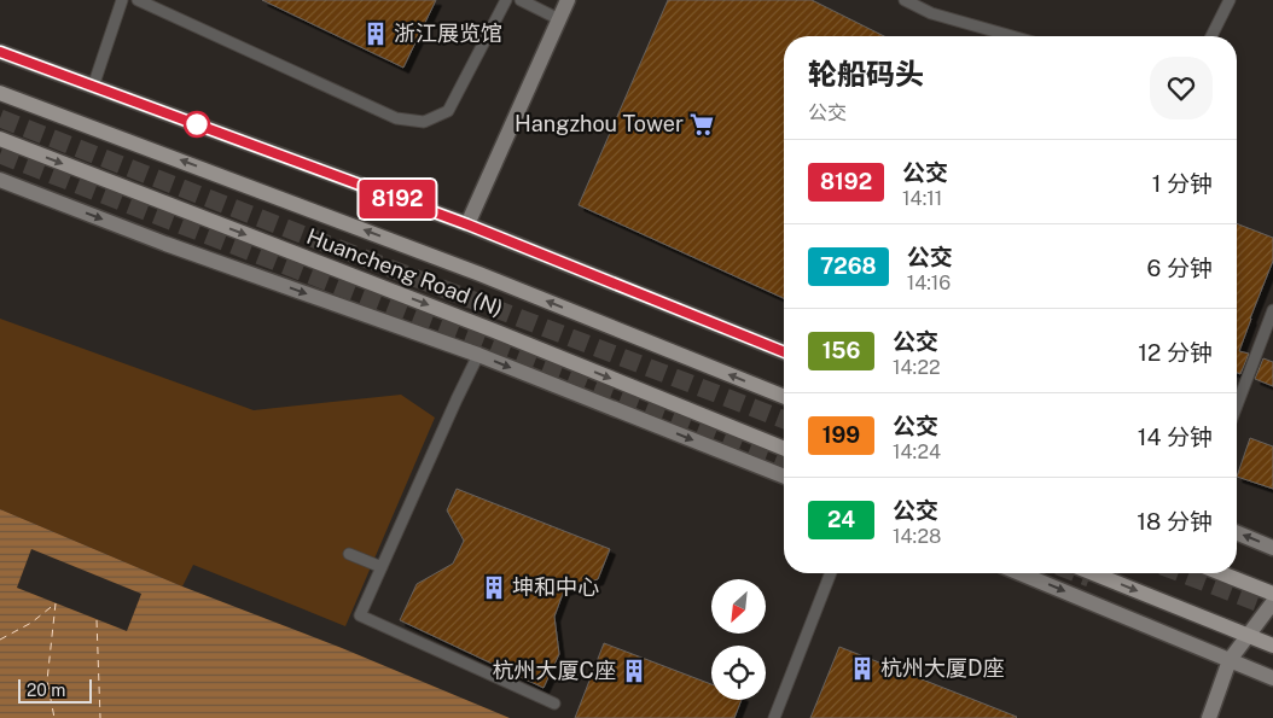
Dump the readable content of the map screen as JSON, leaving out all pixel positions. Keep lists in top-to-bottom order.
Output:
{
  "streets": {
    "main road": ["Huancheng Road (N)"]
  },
  "places": {
    "building": [
      "浙江展览馆",
      "坤和中心",
      "杭州大厦D座",
      "杭州大厦C座"
    ],
    "supermarket": ["Hangzhou Tower"]
  },
  "lines": ["bus line 8192"],
  "scale_bar": "20 m",
  "north": "bottom left",
  "page": {
    "on_map": "8192",
    "heading": ["轮船码头", "公交"],
    "list": [
      {
        "mark": "8192",
        "name": "公交",
        "note": "14:11",
        "value": "1 分钟"
      },
      {
        "mark": "7268",
        "name": "公交",
        "note": "14:16",
        "value": "6 分钟"
      },
      {
        "mark": "156",
        "name": "公交",
        "note": "14:22",
        "value": "12 分钟"
      },
      {
        "mark": "199",
        "name": "公交",
        "note": "14:24",
        "value": "14 分钟"
      },
      {
        "mark": "24",
        "name": "公交",
        "note": "14:28",
        "value": "18 分钟"
      }
    ],
    "scale": "20 m"
  }
}
